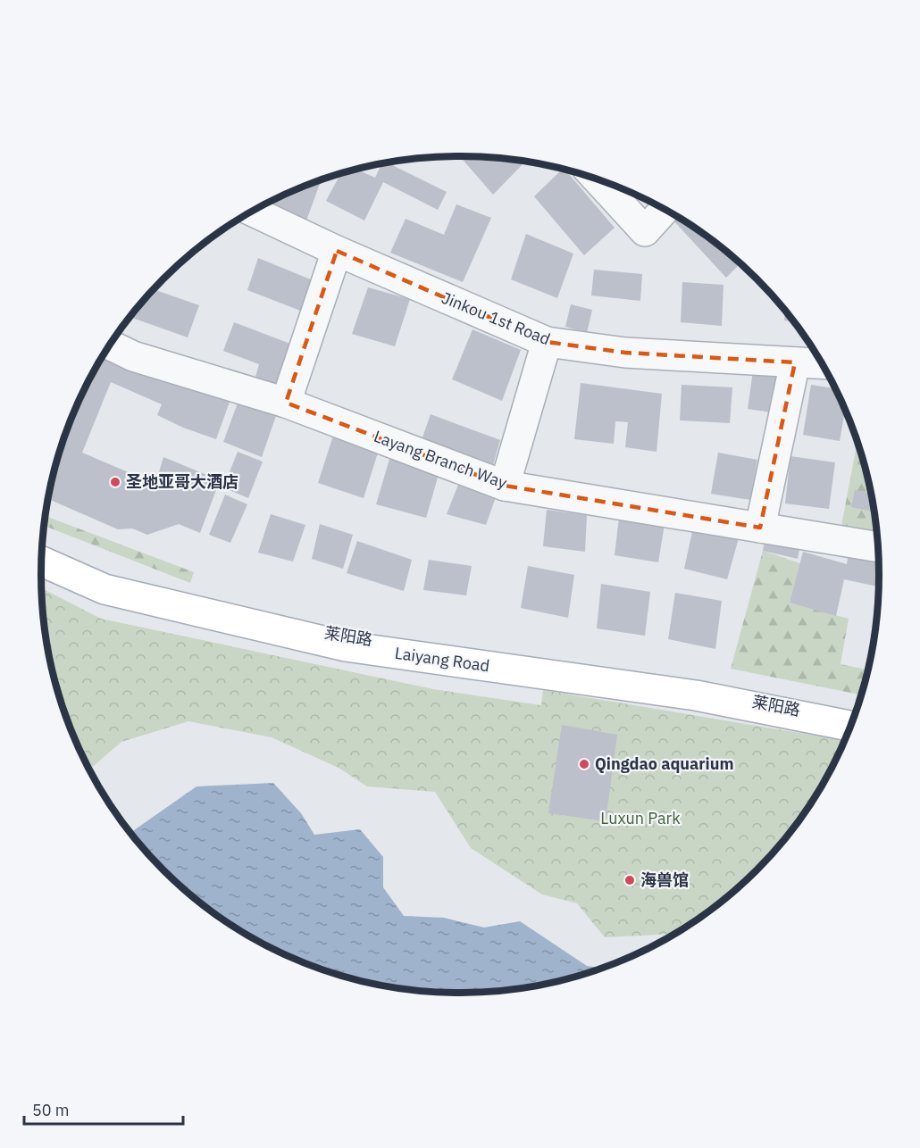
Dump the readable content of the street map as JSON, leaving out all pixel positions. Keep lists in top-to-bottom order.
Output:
{
  "streets": {
    "main road": ["Laiyang Road"],
    "street": ["Jinkou 1st Road", "Layang Branch Way", "莱阳路"]
  },
  "parks": ["Luxun Park"],
  "places": ["圣地亚哥大酒店", "Qingdao aquarium", "海兽馆"],
  "scale_bar": "50 m"
}
